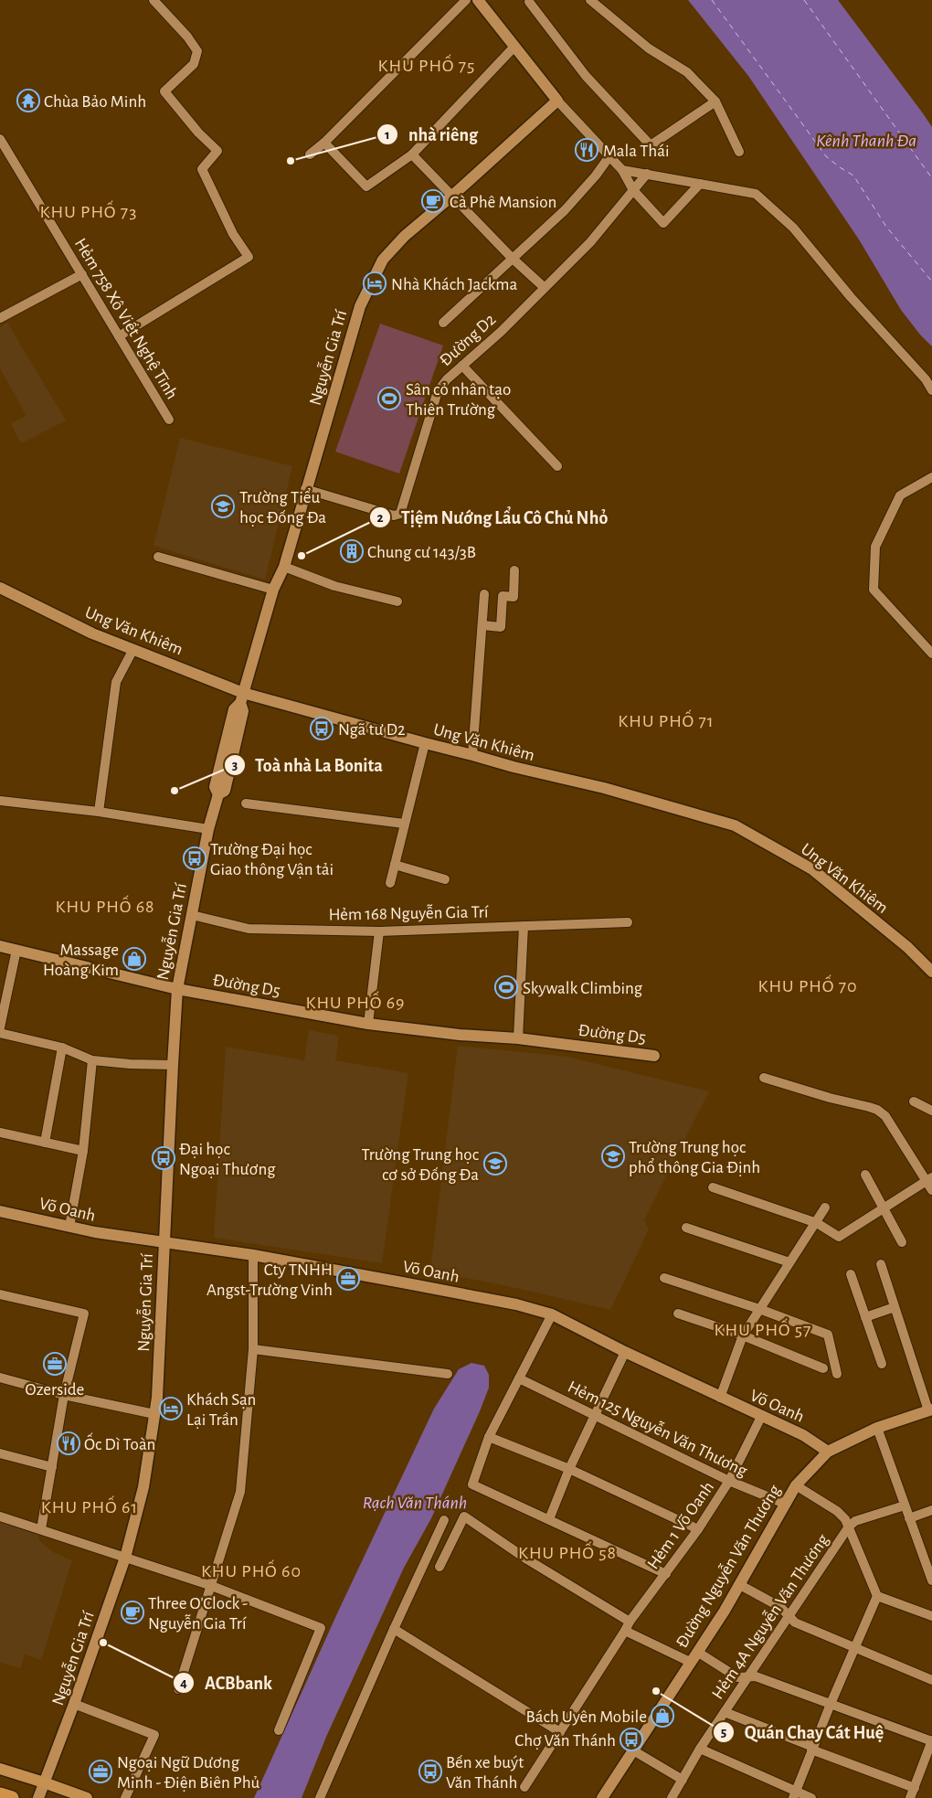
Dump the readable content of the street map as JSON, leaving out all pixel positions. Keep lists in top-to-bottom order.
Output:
{
  "streets": {
    "street": [
      "Hẻm 758 Xô Viết Nghệ Tĩnh",
      "Đường D2",
      "Nguyễn Gia Trí",
      "Ung Văn Khiêm",
      "Hẻm 168 Nguyễn Gia Trí",
      "Đường D5",
      "Võ Oanh",
      "Hẻm 125 Nguyễn Văn Thương",
      "Hẻm 1 Võ Oanh",
      "Đường Nguyễn Văn Thương",
      "Hẻm 4A Nguyễn Văn Thương"
    ]
  },
  "crossings": [
    ["Đường D2", "Nguyễn Gia Trí"],
    ["Nguyễn Gia Trí", "Ung Văn Khiêm"],
    ["Nguyễn Gia Trí", "Hẻm 168 Nguyễn Gia Trí"],
    ["Nguyễn Gia Trí", "Đường D5"],
    ["Nguyễn Gia Trí", "Võ Oanh"],
    ["Võ Oanh", "Hẻm 1 Võ Oanh"],
    ["Võ Oanh", "Đường Nguyễn Văn Thương"],
    ["Hẻm 125 Nguyễn Văn Thương", "Hẻm 1 Võ Oanh"],
    ["Hẻm 125 Nguyễn Văn Thương", "Đường Nguyễn Văn Thương"]
  ],
  "districts": [
    "KHU PHỐ 75",
    "KHU PHỐ 73",
    "KHU PHỐ 71",
    "KHU PHỐ 68",
    "KHU PHỐ 70",
    "KHU PHỐ 69",
    "KHU PHỐ 57",
    "KHU PHỐ 61",
    "KHU PHỐ 58",
    "KHU PHỐ 60"
  ],
  "water": ["Kênh Thanh Đa", "Rạch Văn Thánh"],
  "places": {
    "temple": ["Chùa Bảo Minh"],
    "restaurant": ["Mala Thái", "Ốc Dì Toàn"],
    "other": [
      "nhà riêng",
      "Tịệm Nướng Lẩu Cô Chủ Nhỏ",
      "Toà nhà La Bonita",
      "ACBbank",
      "Quán Chay Cát Huệ"
    ],
    "cafe": ["Cà Phê Mansion", "Three O'Clock - Nguyễn Gia Trí"],
    "hotel": ["Nhà Khách Jackma", "Khách Sạn Lại Trần"],
    "sports": ["Sân cỏ nhân tạo Thiên Trường", "Skywalk Climbing"],
    "school or university": ["Trường Tiểu học Đống Đa", "Trường Trung học phổ thông Gia Định", "Trường Trung học cơ sở Đống Đa"],
    "building": ["Chung cư 143/3B"],
    "bus stop": [
      "Ngã tư D2",
      "Trường Đại học Giao thông Vận tải",
      "Đại học Ngoại Thương",
      "Chợ Văn Thánh",
      "Bến xe buýt Văn Thánh"
    ],
    "shop": ["Massage Hoàng Kim", "Bách Uyên Mobile"],
    "office": ["Cty TNHH Angst-Trường Vinh", "Ozerside", "Ngoại Ngữ Dương Minh - Điện Biên Phủ"]
  }
}
